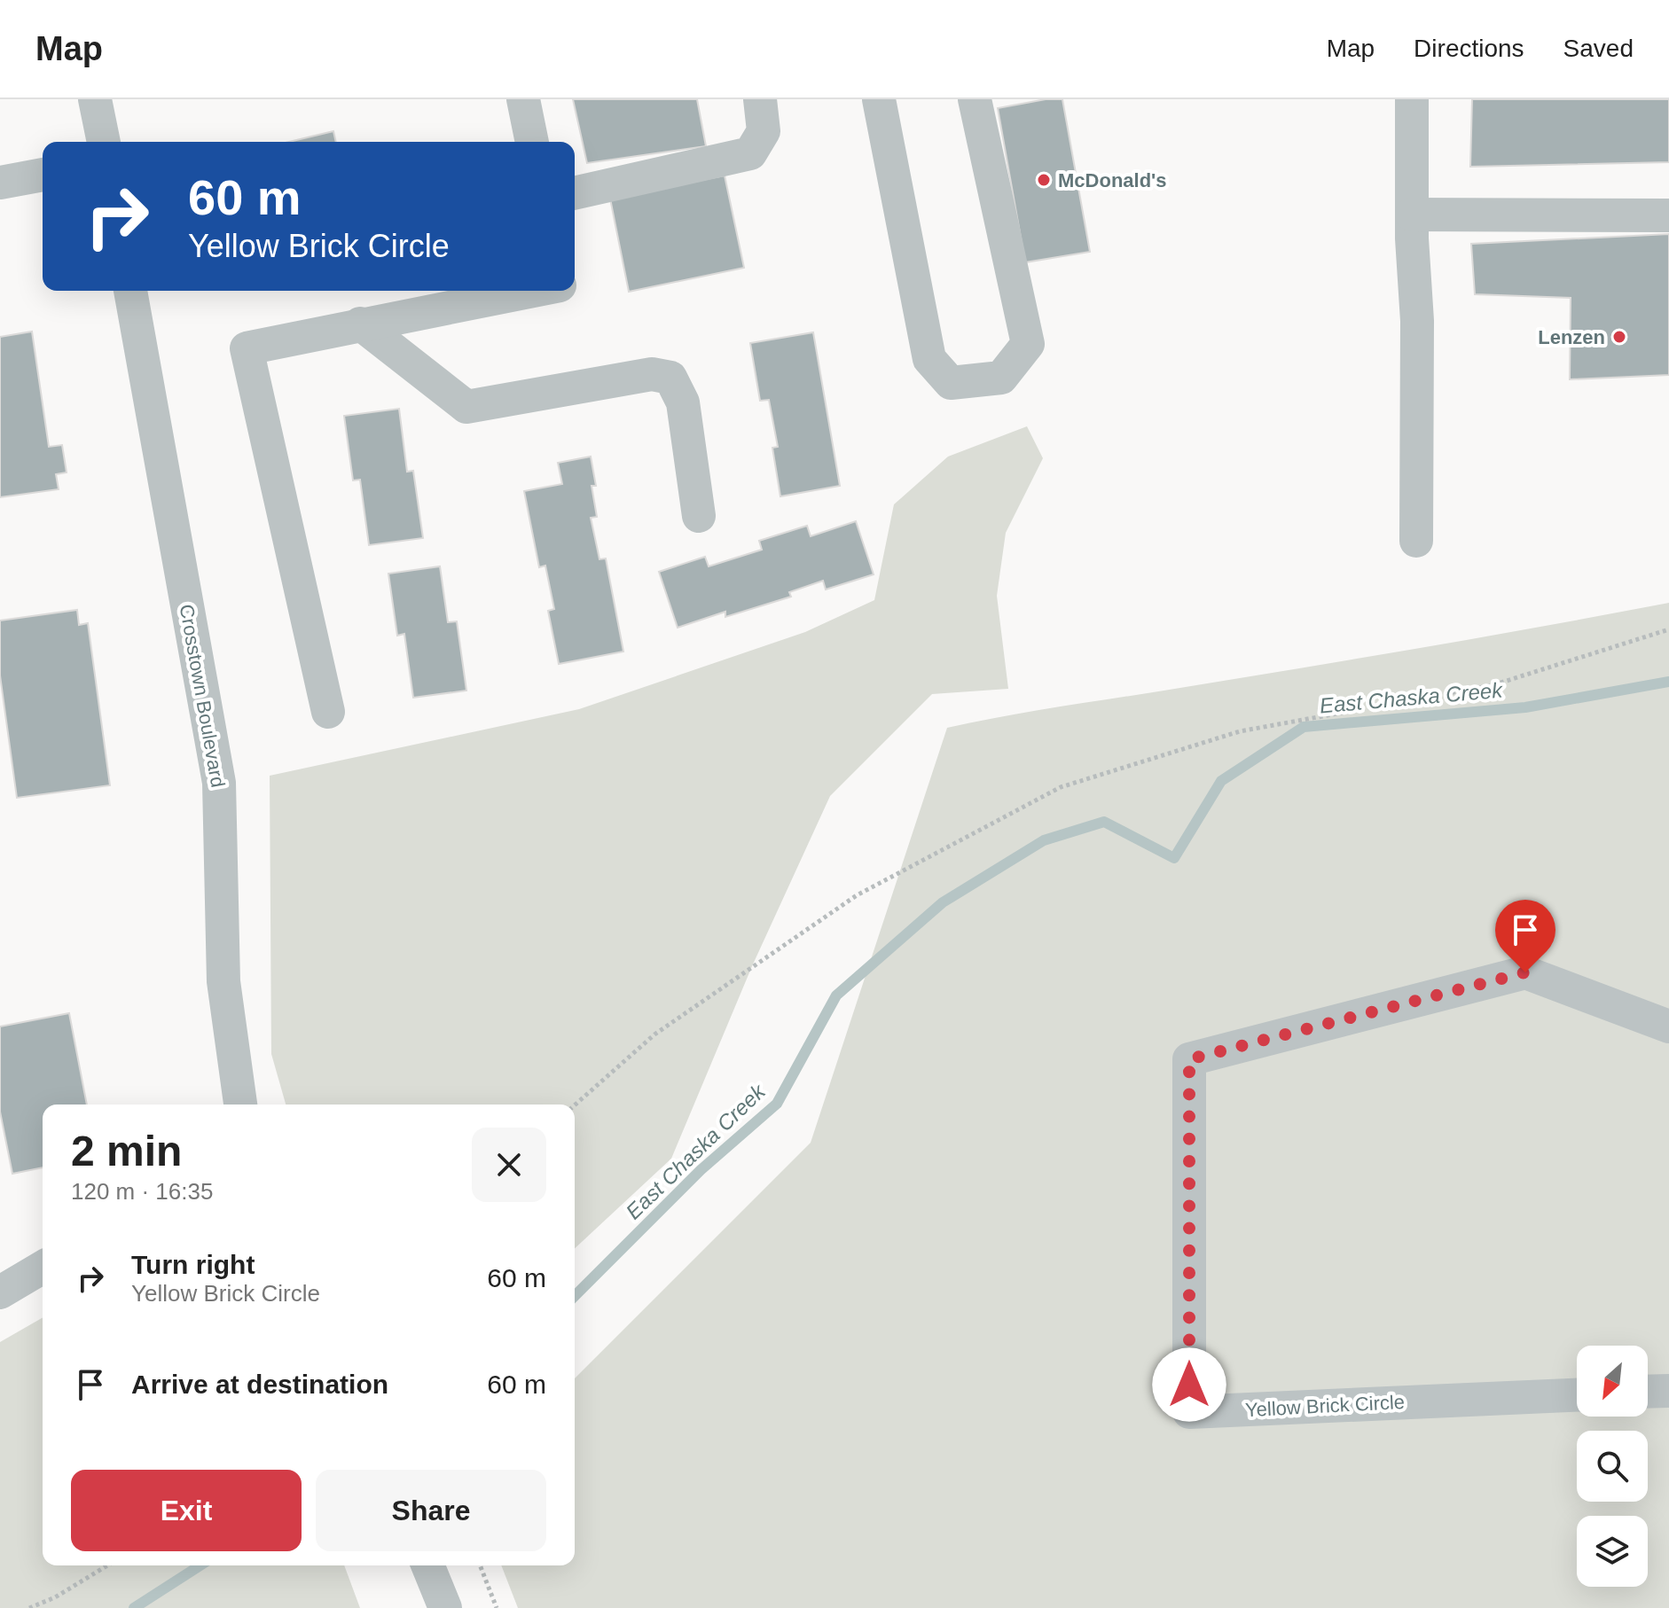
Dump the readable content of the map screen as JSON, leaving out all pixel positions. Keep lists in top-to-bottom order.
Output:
{
  "streets": {
    "street": ["Crosstown Boulevard", "Yellow Brick Circle"]
  },
  "water": ["East Chaska Creek"],
  "places": ["McDonald's", "Lenzen"],
  "north": "bottom left",
  "page": {
    "header": "Map",
    "nav": ["Map", "Directions", "Saved"],
    "turn": ["60 m", "Yellow Brick Circle"],
    "heading": ["2 min", "120 m · 16:35"],
    "list": [
      {
        "name": "Turn right",
        "note": "Yellow Brick Circle",
        "value": "60 m"
      },
      {
        "name": "Arrive at destination",
        "value": "60 m"
      }
    ],
    "buttons": ["Exit", "Share"]
  }
}
